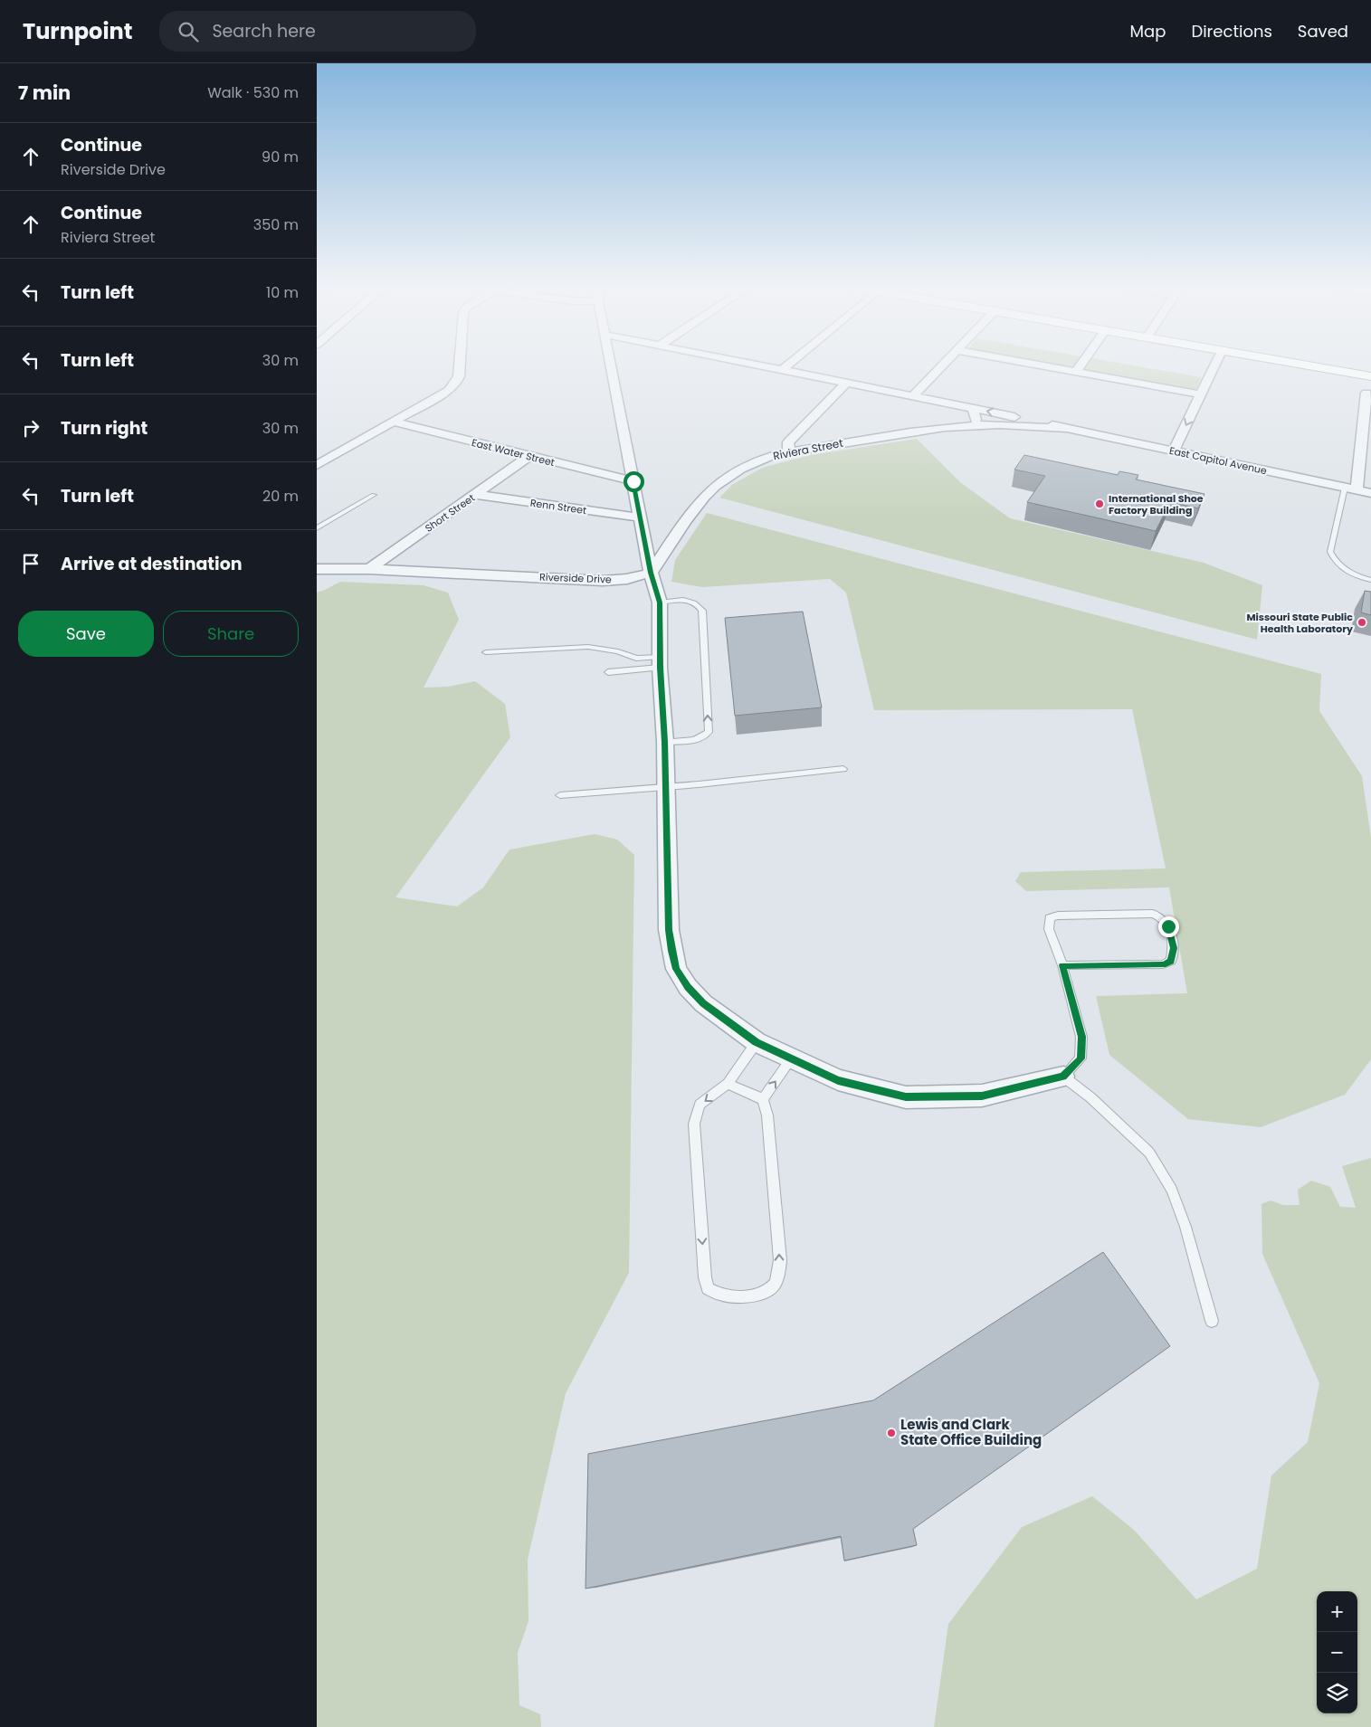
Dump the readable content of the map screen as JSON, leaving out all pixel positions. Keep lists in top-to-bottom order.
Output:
{
  "streets": {
    "street": [
      "Riviera Street",
      "East Water Street",
      "East Capitol Avenue",
      "Renn Street",
      "Short Street",
      "Riverside Drive"
    ]
  },
  "crossings": [
    ["Riviera Street", "East Capitol Avenue"],
    ["Riviera Street", "Riverside Drive"],
    ["East Water Street", "Short Street"],
    ["Renn Street", "Short Street"],
    ["Short Street", "Riverside Drive"]
  ],
  "places": ["International Shoe Factory Building", "Missouri State Public Health Laboratory", "Lewis and Clark State Office Building"],
  "page": {
    "header": "Turnpoint",
    "search": "Search here",
    "nav": ["Map", "Directions", "Saved"],
    "heading": ["7 min", "Walk · 530 m"],
    "list": [
      ["Continue", "Riverside Drive", "90 m"],
      ["Continue", "Riviera Street", "350 m"],
      ["Turn left", "10 m"],
      ["Turn left", "30 m"],
      ["Turn right", "30 m"],
      ["Turn left", "20 m"],
      "Arrive at destination"
    ],
    "buttons": ["Save", "Share"],
    "map_buttons": ["+", "−"]
  }
}
